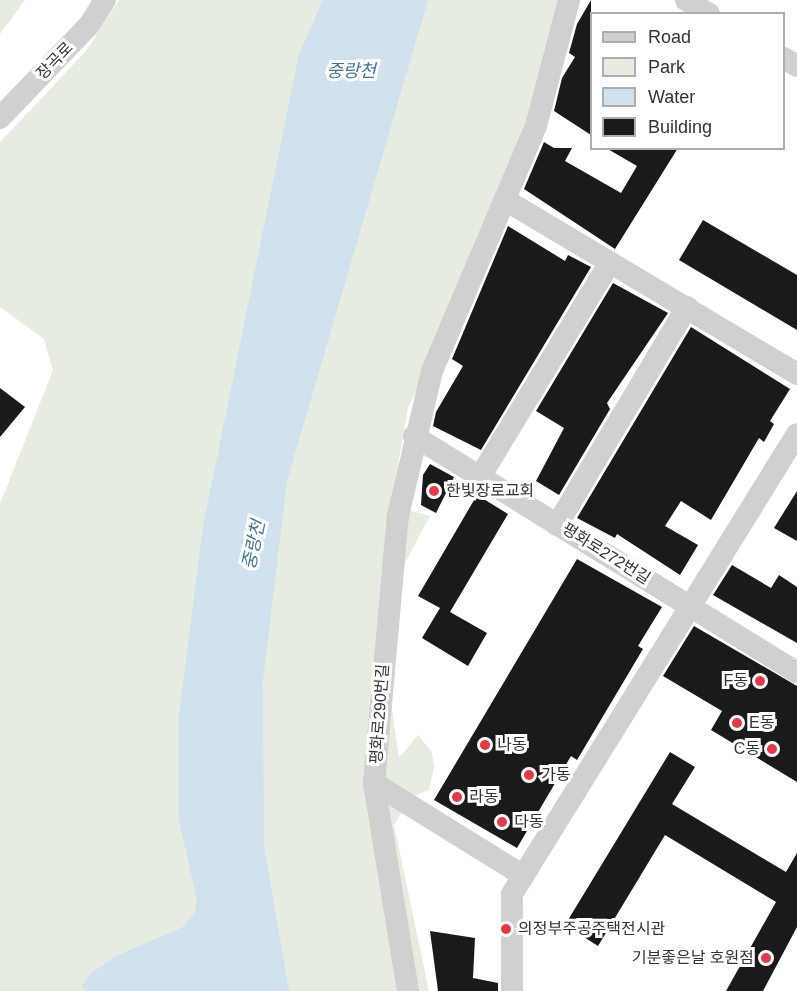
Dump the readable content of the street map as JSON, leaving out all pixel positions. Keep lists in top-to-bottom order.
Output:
{
  "streets": {
    "street": ["장곡로", "평화로272번길", "평화로290번길"]
  },
  "crossings": [
    ["평화로272번길", "평화로290번길"]
  ],
  "water": ["중랑천"],
  "places": [
    "한빛장로교회",
    "F동",
    "E동",
    "나동",
    "C동",
    "가동",
    "라동",
    "다동",
    "의정부주공주택전시관",
    "기분좋은날 호원점"
  ],
  "legend": [
    "Road",
    "Park",
    "Water",
    "Building"
  ]
}
